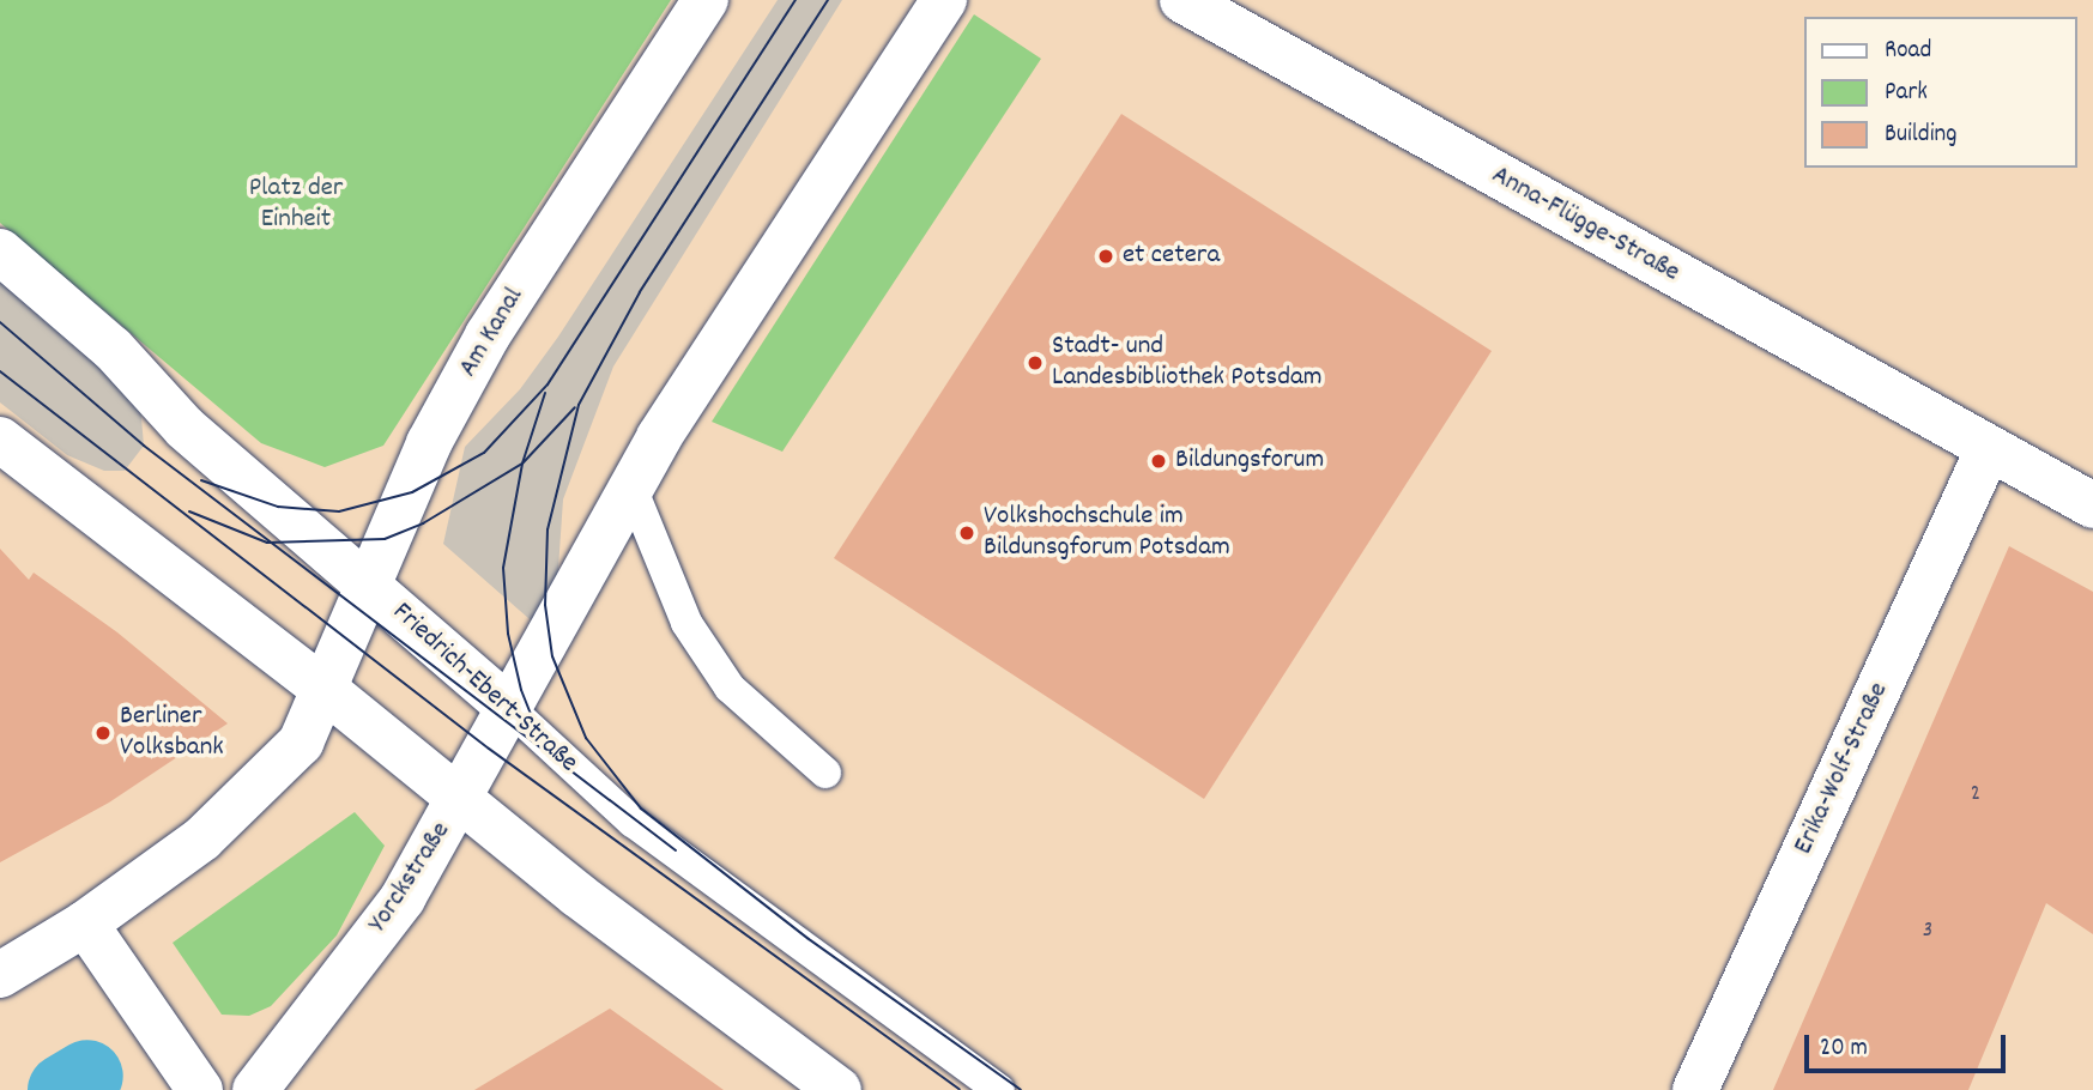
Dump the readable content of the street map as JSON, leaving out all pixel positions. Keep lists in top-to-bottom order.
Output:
{
  "streets": {
    "street": [
      "Anna-Flügge-Straße",
      "Am Kanal",
      "Friedrich-Ebert-Straße",
      "Erika-Wolf-Straße",
      "Yorckstraße"
    ]
  },
  "crossings": [
    ["Anna-Flügge-Straße", "Erika-Wolf-Straße"],
    ["Am Kanal", "Friedrich-Ebert-Straße"],
    ["Friedrich-Ebert-Straße", "Yorckstraße"]
  ],
  "parks": ["Platz der Einheit"],
  "places": [
    "et cetera",
    "Stadt- und Landesbibliothek Potsdam",
    "Bildungsforum",
    "Volkshochschule im Bildunsgforum Potsdam",
    "Berliner Volksbank"
  ],
  "house_numbers": ["2", "3"],
  "legend": ["Road", "Park", "Building"],
  "scale_bar": "20 m"
}
